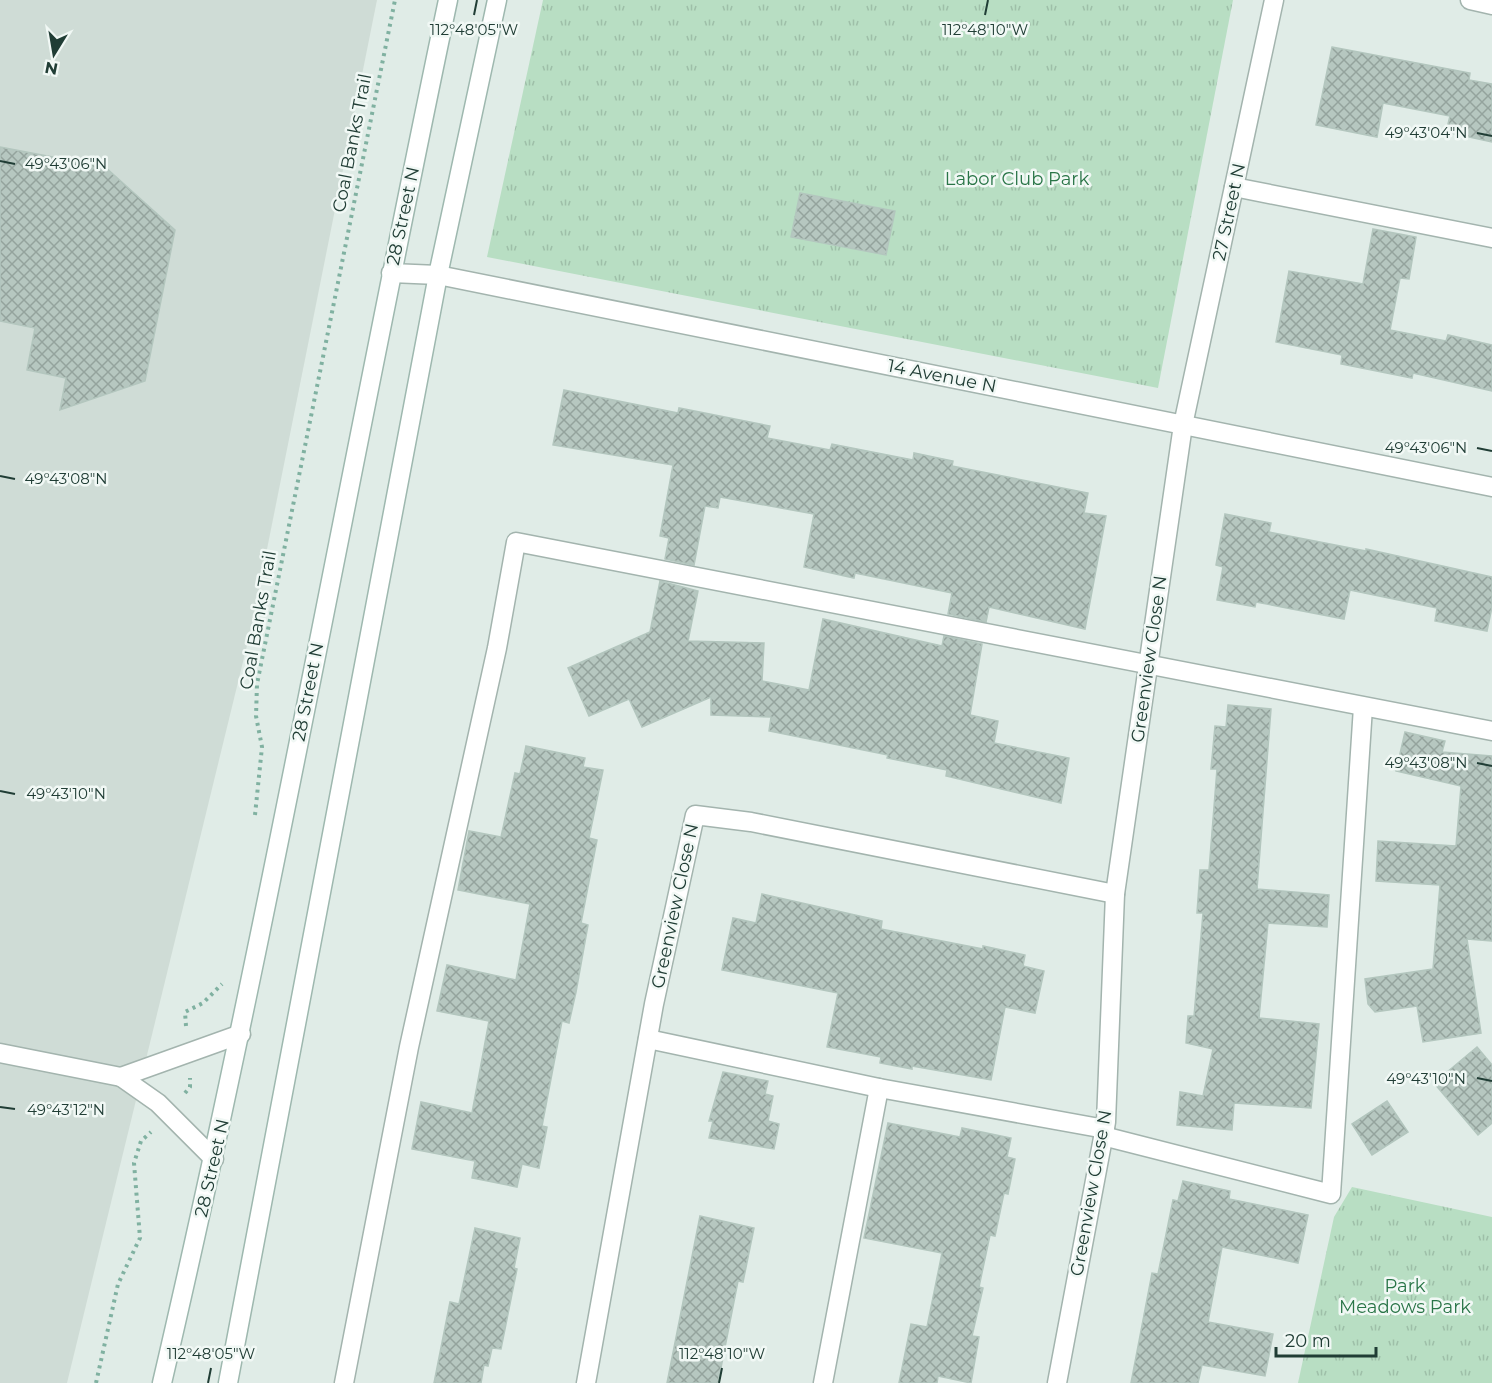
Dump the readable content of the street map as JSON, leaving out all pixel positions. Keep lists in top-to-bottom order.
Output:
{
  "streets": {
    "street": [
      "27 Street N",
      "28 Street N",
      "14 Avenue N",
      "Greenview Close N"
    ],
    "path": ["Coal Banks Trail"]
  },
  "crossings": [
    ["27 Street N", "14 Avenue N"],
    ["27 Street N", "Greenview Close N"],
    ["28 Street N", "14 Avenue N"],
    ["14 Avenue N", "Greenview Close N"]
  ],
  "parks": ["Labor Club Park", "Park Meadows Park"],
  "scale_bar": "20 m",
  "north": "bottom",
  "coordinates": [
    "112°48'05\"W",
    "112°48'10\"W",
    "49°43'04\"N",
    "49°43'06\"N",
    "49°43'08\"N",
    "49°43'10\"N",
    "49°43'12\"N"
  ]
}
